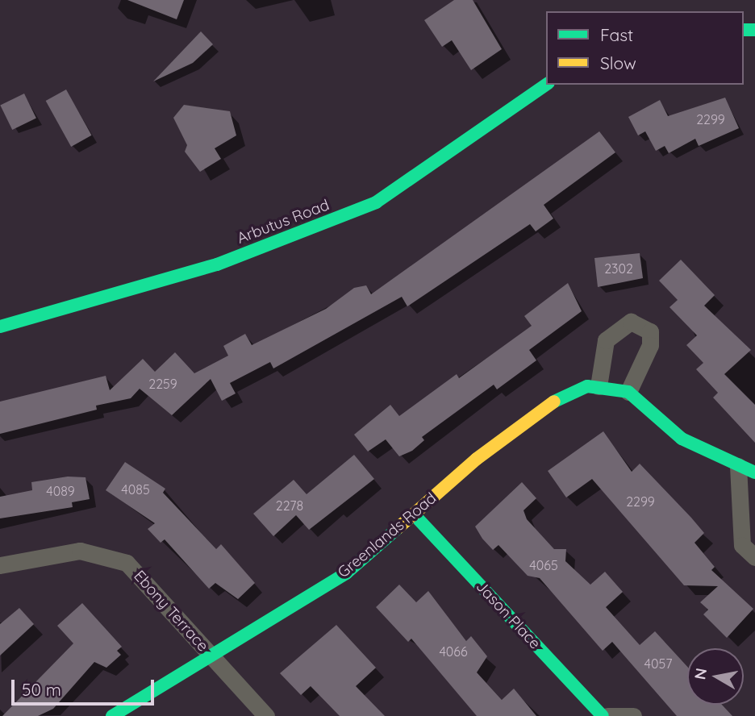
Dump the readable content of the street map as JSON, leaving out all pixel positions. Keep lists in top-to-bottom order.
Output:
{
  "streets": {
    "street": [
      "Arbutus Road",
      "Greenlands Road",
      "Ebony Terrace",
      "Jason Place"
    ]
  },
  "crossings": [
    ["Greenlands Road", "Ebony Terrace"],
    ["Greenlands Road", "Jason Place"]
  ],
  "house_numbers": [
    "2299",
    "2302",
    "2259",
    "4085",
    "4089",
    "2299",
    "2278",
    "4065",
    "4066",
    "4057"
  ],
  "legend": ["Fast", "Slow"],
  "scale_bar": "50 m",
  "north": "left"
}
